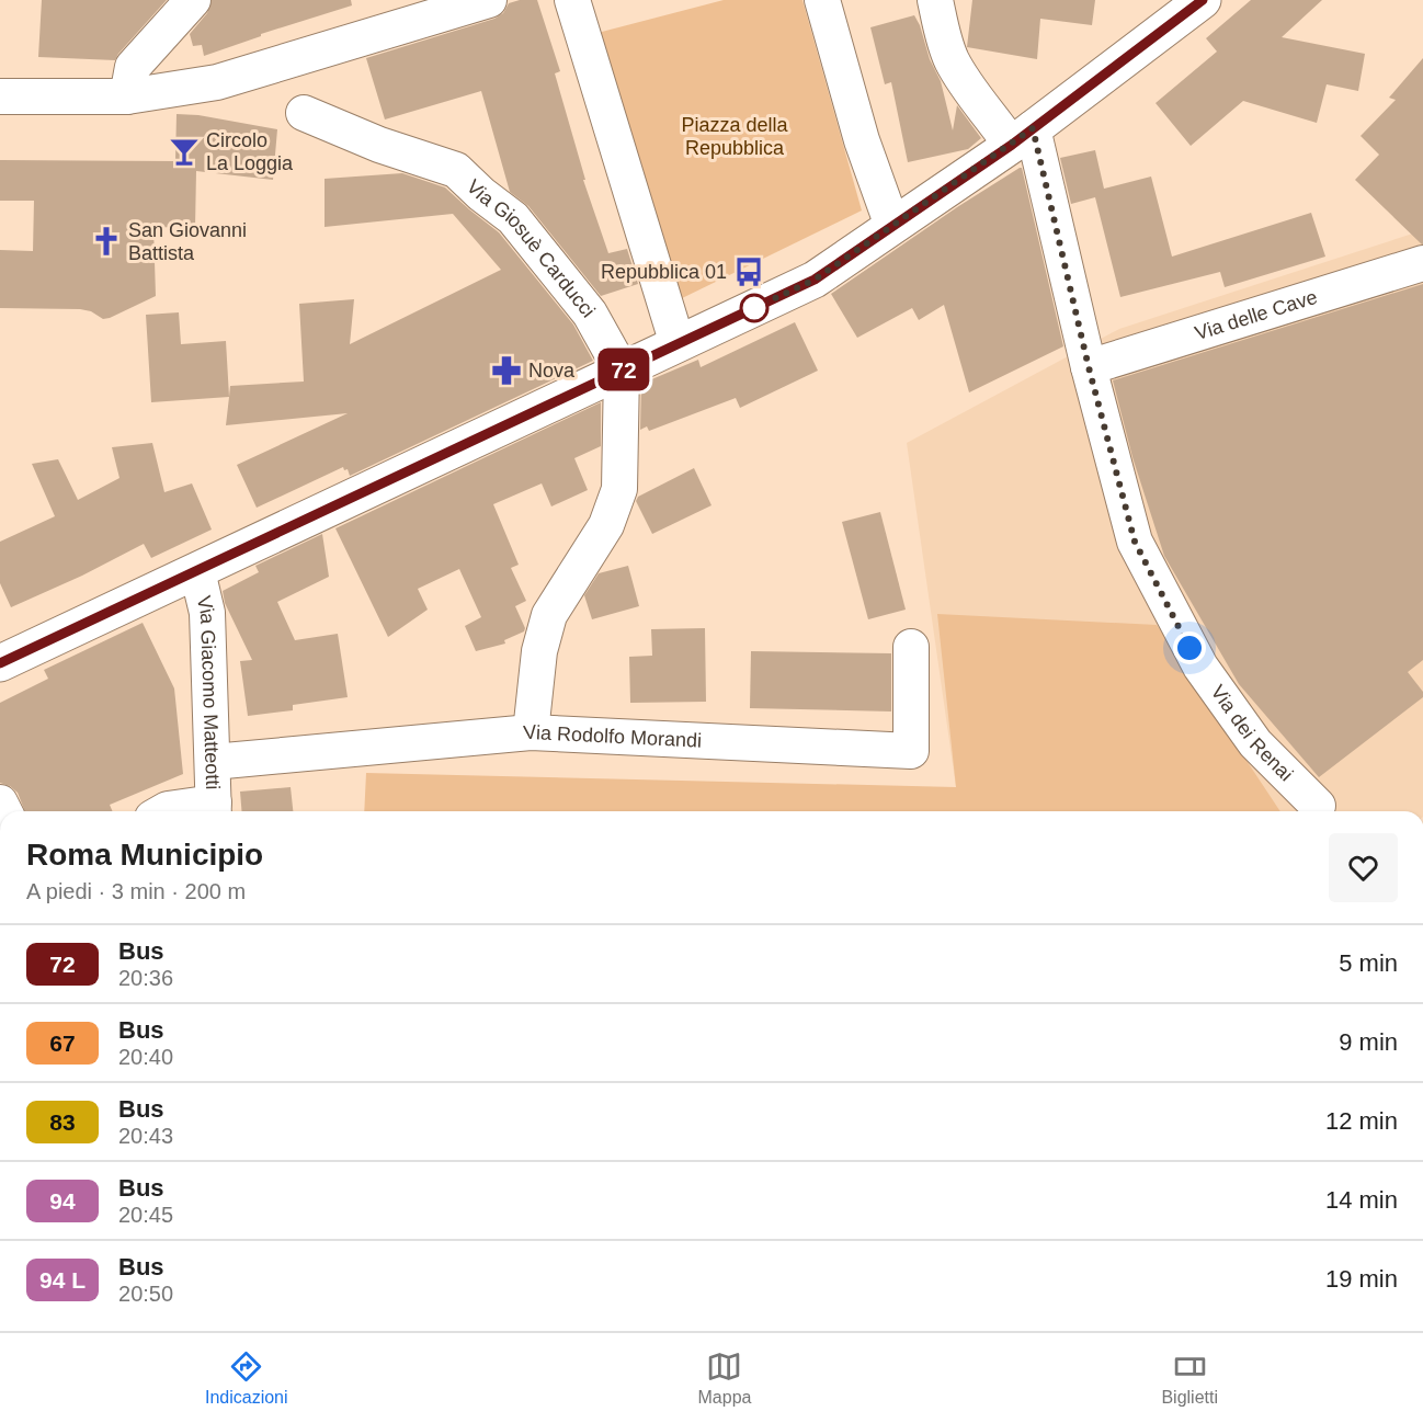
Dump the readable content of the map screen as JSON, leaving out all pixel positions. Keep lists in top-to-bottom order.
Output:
{
  "streets": {
    "street": [
      "Via Giosuè Carducci",
      "Via delle Cave",
      "Via Giacomo Matteotti",
      "Via dei Renai",
      "Via Rodolfo Morandi"
    ]
  },
  "crossings": [
    ["Via delle Cave", "Via dei Renai"],
    ["Via Giacomo Matteotti", "Via Rodolfo Morandi"]
  ],
  "parks": ["Piazza della Repubblica"],
  "places": {
    "bar": ["Circolo La Loggia"],
    "church": ["San Giovanni Battista"],
    "bus stop": ["Repubblica 01"],
    "pharmacy": ["Nova"]
  },
  "lines": ["bus line 72"],
  "page": {
    "on_map": "72",
    "heading": ["Roma Municipio", "A piedi · 3 min · 200 m"],
    "list": [
      {
        "mark": "72",
        "name": "Bus",
        "note": "20:36",
        "value": "5 min"
      },
      {
        "mark": "67",
        "name": "Bus",
        "note": "20:40",
        "value": "9 min"
      },
      {
        "mark": "83",
        "name": "Bus",
        "note": "20:43",
        "value": "12 min"
      },
      {
        "mark": "94",
        "name": "Bus",
        "note": "20:45",
        "value": "14 min"
      },
      {
        "mark": "94 L",
        "name": "Bus",
        "note": "20:50",
        "value": "19 min"
      }
    ],
    "tabs": ["Indicazioni", "Mappa", "Biglietti"]
  }
}
